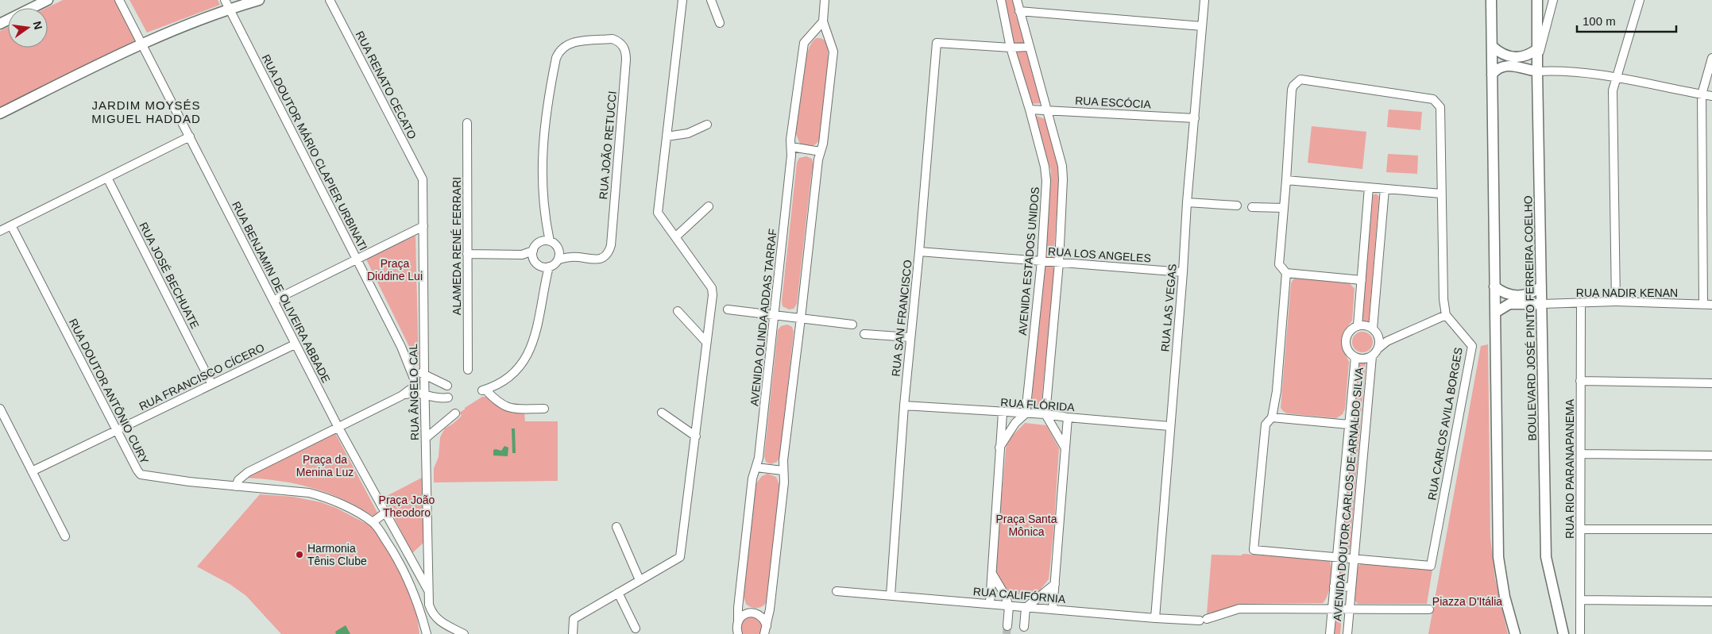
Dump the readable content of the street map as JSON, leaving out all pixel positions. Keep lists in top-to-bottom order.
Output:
{
  "streets": {
    "main road": ["BOULEVARD JOSÉ PINTO FERREIRA COELHO"],
    "street": [
      "RUA RENATO CECATO",
      "RUA ESCÓCIA",
      "RUA JOÃO RETUCCI",
      "RUA DOUTOR MÁRIO CLAPIER URBINATI",
      "ALAMEDA RENÉ FERRARI",
      "RUA LOS ANGELES",
      "AVENIDA ESTADOS UNIDOS",
      "RUA JOSÉ BECHUATE",
      "RUA BENJAMIN DE OLIVEIRA ABBADE",
      "RUA NADIR KENAN",
      "RUA LAS VEGAS",
      "AVENIDA OLINDA ADDAS TARRAF",
      "RUA SAN FRANCISCO",
      "RUA FRANCISCO CÍCERO",
      "RUA DOUTOR ANTÔNIO CURY",
      "RUA ÂNGELO CAL",
      "RUA FLÓRIDA",
      "RUA CARLOS AVILA BORGES",
      "RUA RIO PARANAPANEMA",
      "AVENIDA DOUTOR CARLOS DE ARNALDO SILVA",
      "RUA CALIFÓRNIA"
    ]
  },
  "crossings": [
    ["RUA RENATO CECATO", "RUA ÂNGELO CAL"],
    ["RUA ESCÓCIA", "AVENIDA ESTADOS UNIDOS"],
    ["RUA ESCÓCIA", "RUA LAS VEGAS"],
    ["RUA LOS ANGELES", "AVENIDA ESTADOS UNIDOS"],
    ["RUA LOS ANGELES", "RUA LAS VEGAS"],
    ["RUA LOS ANGELES", "RUA SAN FRANCISCO"],
    ["AVENIDA ESTADOS UNIDOS", "RUA SAN FRANCISCO"],
    ["AVENIDA ESTADOS UNIDOS", "RUA FLÓRIDA"],
    ["RUA JOSÉ BECHUATE", "RUA FRANCISCO CÍCERO"],
    ["RUA BENJAMIN DE OLIVEIRA ABBADE", "RUA FRANCISCO CÍCERO"],
    ["RUA BENJAMIN DE OLIVEIRA ABBADE", "RUA ÂNGELO CAL"],
    ["RUA NADIR KENAN", "BOULEVARD JOSÉ PINTO FERREIRA COELHO"],
    ["RUA NADIR KENAN", "RUA RIO PARANAPANEMA"],
    ["RUA LAS VEGAS", "RUA FLÓRIDA"],
    ["RUA LAS VEGAS", "RUA CALIFÓRNIA"],
    ["RUA SAN FRANCISCO", "RUA FLÓRIDA"],
    ["RUA SAN FRANCISCO", "RUA CALIFÓRNIA"],
    ["RUA FRANCISCO CÍCERO", "RUA DOUTOR ANTÔNIO CURY"],
    ["RUA CARLOS AVILA BORGES", "AVENIDA DOUTOR CARLOS DE ARNALDO SILVA"],
    ["AVENIDA DOUTOR CARLOS DE ARNALDO SILVA", "RUA CALIFÓRNIA"]
  ],
  "districts": ["JARDIM MOYSÉS MIGUEL HADDAD"],
  "parks": [
    "Praça Diúdine Lui",
    "Praça da Menina Luz",
    "Praça João Theodoro",
    "Praça Santa Mônica",
    "Piazza D'Itália"
  ],
  "places": ["Harmonia Tênis Clube"],
  "scale_bar": "100 m",
  "north": "right"
}
